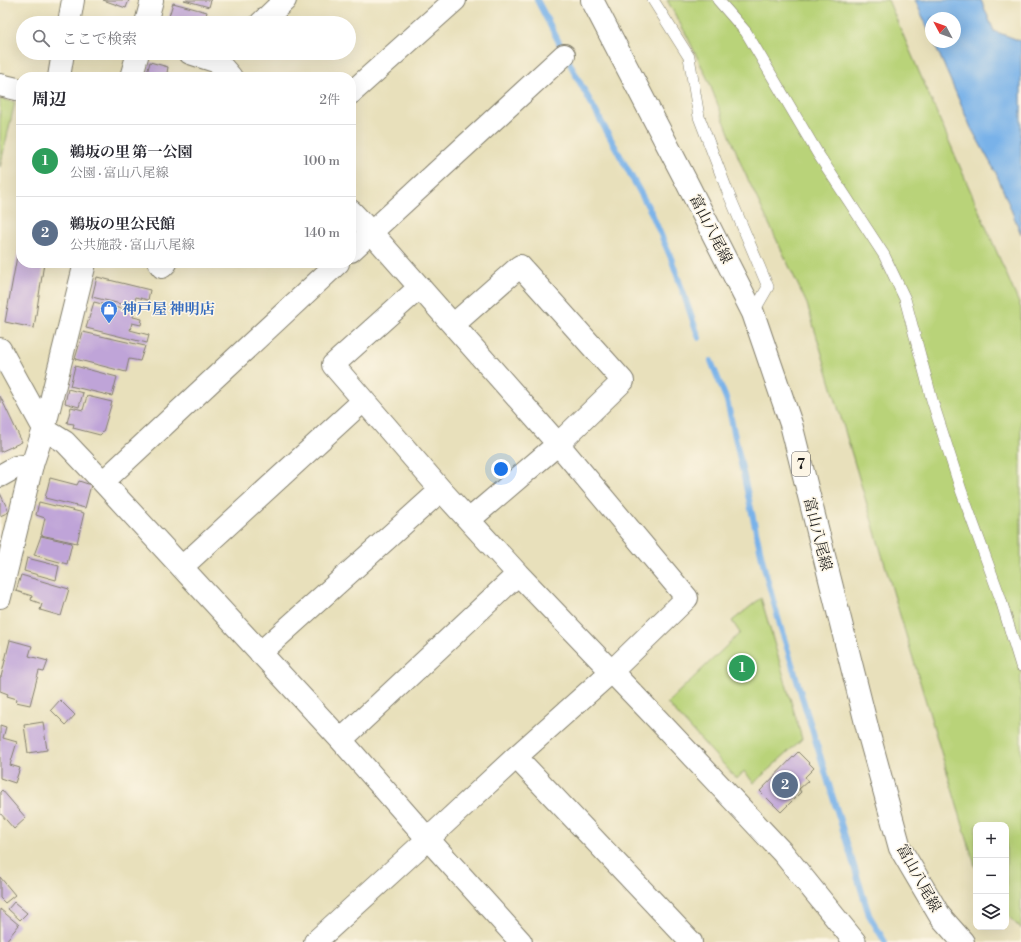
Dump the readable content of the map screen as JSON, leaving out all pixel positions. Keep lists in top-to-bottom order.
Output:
{
  "streets": {
    "street": ["富山八尾線", "7"]
  },
  "places": {
    "shop": ["神戸屋 神明店"]
  },
  "north": "top left",
  "page": {
    "search": "ここで検索",
    "heading": ["周辺", "2件"],
    "list": [
      {
        "mark": "1",
        "name": "鵜坂の里 第一公園",
        "note": "公園 · 富山八尾線",
        "value": "100 m"
      },
      {
        "mark": "2",
        "name": "鵜坂の里公民館",
        "note": "公共施設 · 富山八尾線",
        "value": "140 m"
      }
    ],
    "pins": ["1", "2"],
    "map_buttons": ["+", "−"]
  }
}
